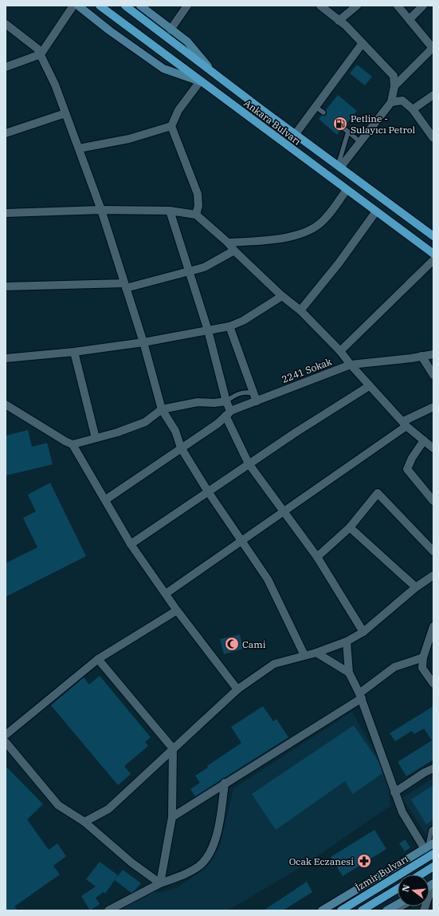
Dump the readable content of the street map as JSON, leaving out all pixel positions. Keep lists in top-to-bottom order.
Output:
{
  "streets": {
    "main road": ["Ankara Bulvarı", "İzmir Bulvarı"],
    "street": ["2241 Sokak"]
  },
  "places": {
    "fuel station": ["Petline - Sulayıcı Petrol"],
    "mosque": ["Cami"],
    "pharmacy": ["Ocak Eczanesi"]
  },
  "north": "left"
}
